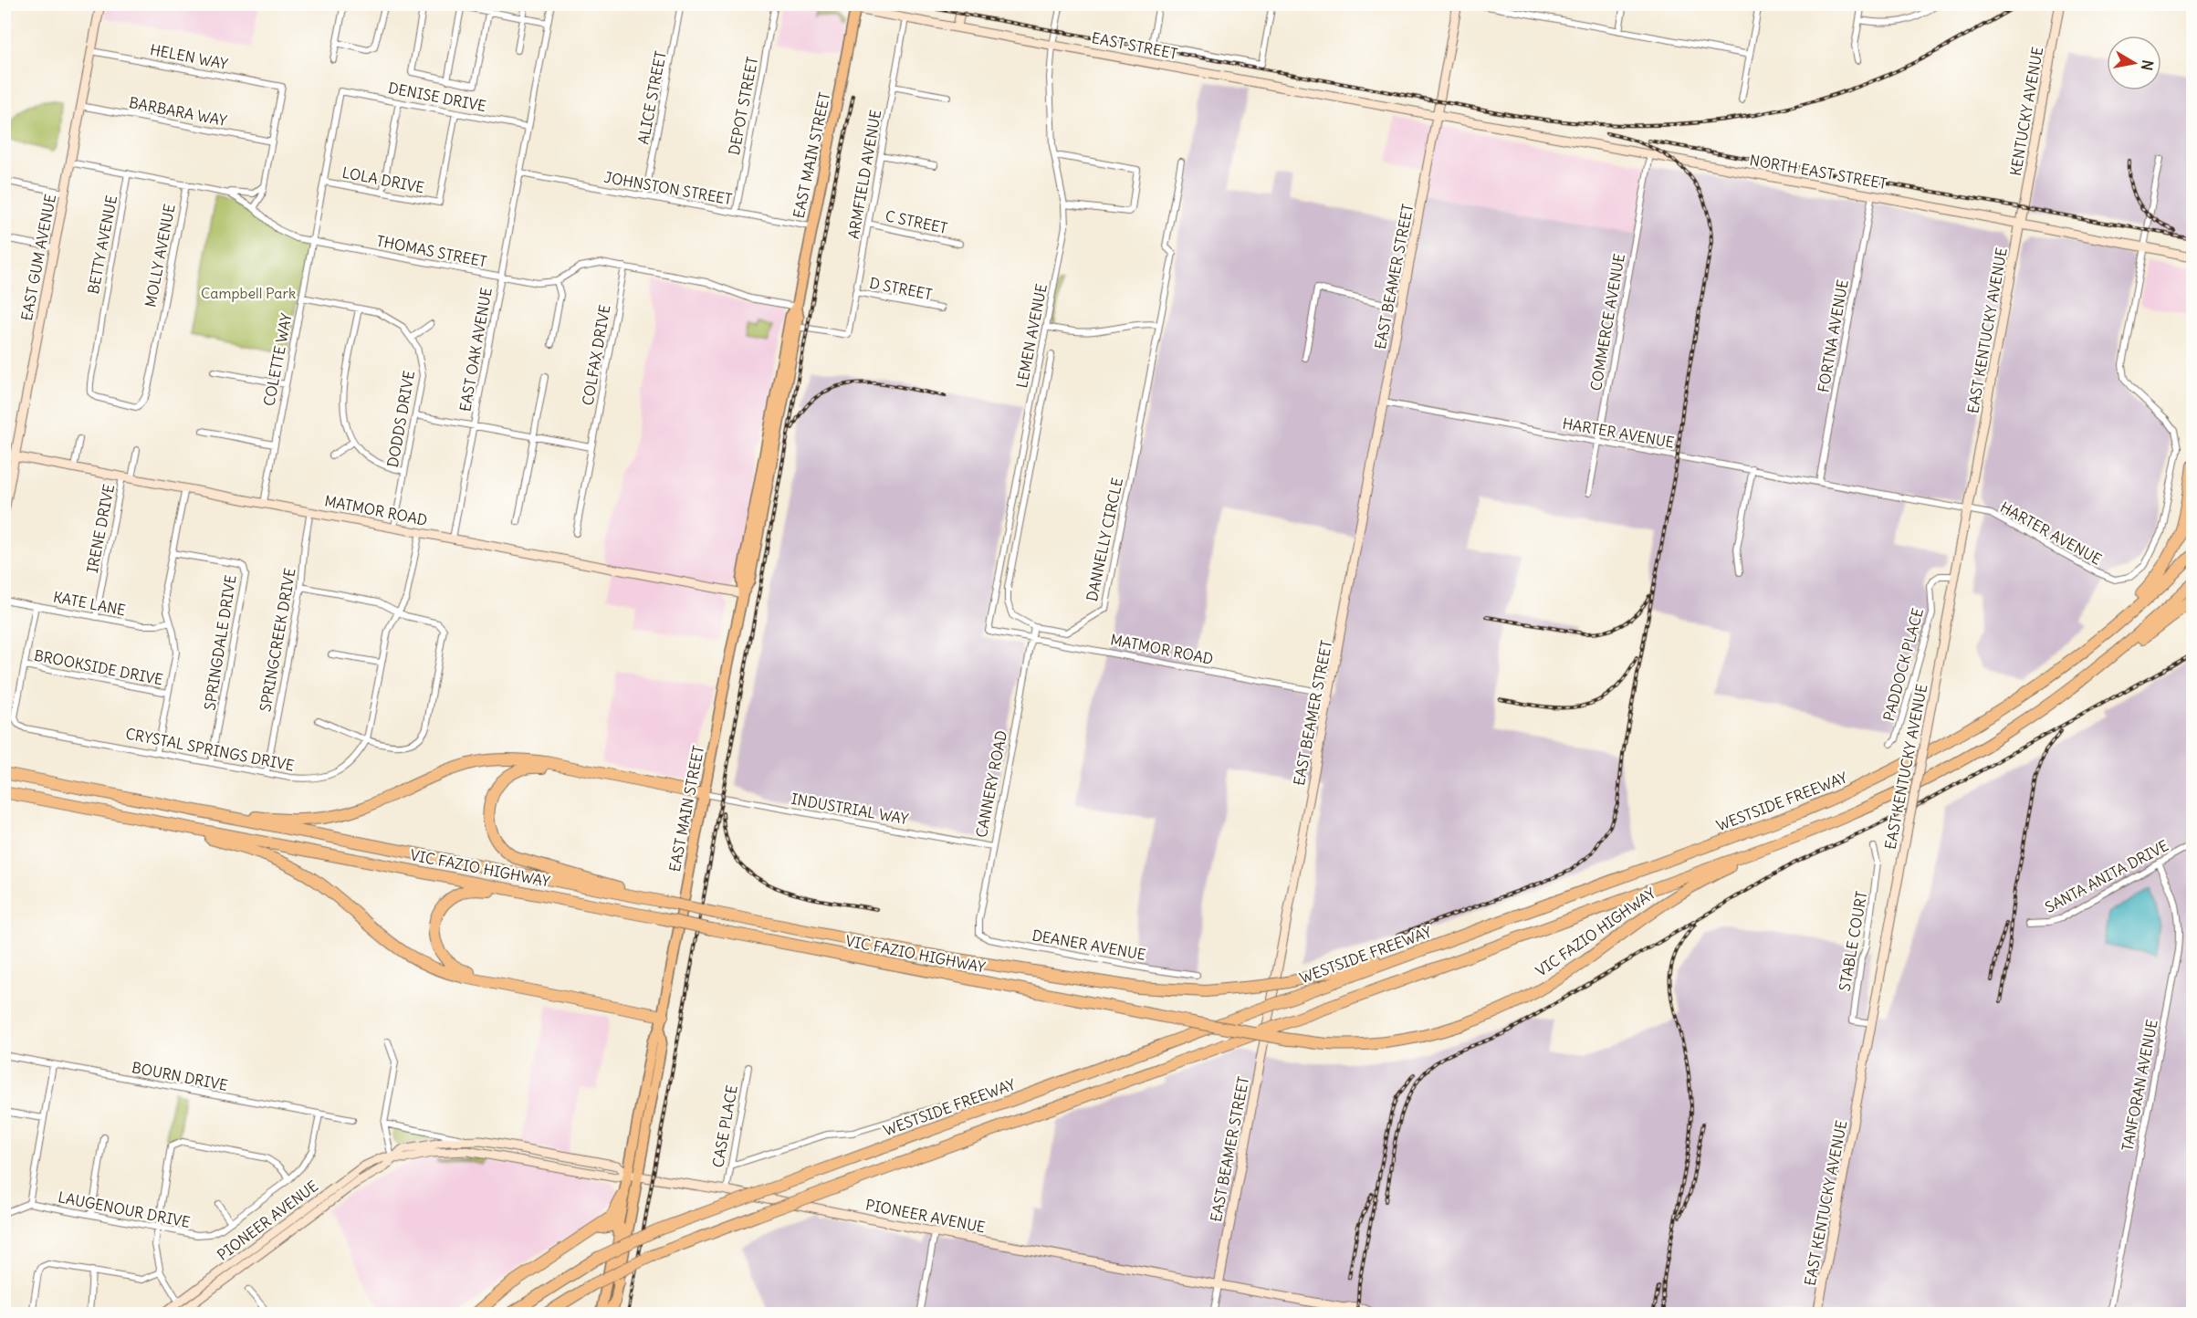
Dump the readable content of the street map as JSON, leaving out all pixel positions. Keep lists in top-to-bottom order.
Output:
{
  "streets": {
    "highway": ["WESTSIDE FREEWAY", "VIC FAZIO HIGHWAY"],
    "main road": ["EAST MAIN STREET"],
    "street": [
      "EAST STREET",
      "HELEN WAY",
      "DENISE DRIVE",
      "ALICE STREET",
      "DEPOT STREET",
      "BARBARA WAY",
      "KENTUCKY AVENUE",
      "NORTH EAST STREET",
      "ARMFIELD AVENUE",
      "LOLA DRIVE",
      "JOHNSTON STREET",
      "C STREET",
      "BETTY AVENUE",
      "THOMAS STREET",
      "MOLLY AVENUE",
      "EAST GUM AVENUE",
      "EAST BEAMER STREET",
      "D STREET",
      "COMMERCE AVENUE",
      "EAST KENTUCKY AVENUE",
      "LEMEN AVENUE",
      "FORTNA AVENUE",
      "EAST OAK AVENUE",
      "COLFAX DRIVE",
      "COLETTE WAY",
      "DODDS DRIVE",
      "HARTER AVENUE",
      "MATMOR ROAD",
      "IRENE DRIVE",
      "DANNELLY CIRCLE",
      "KATE LANE",
      "SPRINGCREEK DRIVE",
      "SPRINGDALE DRIVE",
      "PADDOCK PLACE",
      "BROOKSIDE DRIVE",
      "CRYSTAL SPRINGS DRIVE",
      "CANNERY ROAD",
      "INDUSTRIAL WAY",
      "SANTA ANITA DRIVE",
      "STABLE COURT",
      "DEANER AVENUE",
      "BOURN DRIVE",
      "TANFORAN AVENUE",
      "CASE PLACE",
      "LAUGENOUR DRIVE",
      "PIONEER AVENUE"
    ]
  },
  "crossings": [
    ["EAST STREET", "EAST MAIN STREET"],
    ["EAST STREET", "NORTH EAST STREET"],
    ["EAST STREET", "ARMFIELD AVENUE"],
    ["EAST STREET", "EAST BEAMER STREET"],
    ["EAST STREET", "LEMEN AVENUE"],
    ["HELEN WAY", "BARBARA WAY"],
    ["HELEN WAY", "EAST GUM AVENUE"],
    ["DENISE DRIVE", "LOLA DRIVE"],
    ["DENISE DRIVE", "EAST OAK AVENUE"],
    ["DENISE DRIVE", "COLETTE WAY"],
    ["ALICE STREET", "JOHNSTON STREET"],
    ["DEPOT STREET", "JOHNSTON STREET"],
    ["BARBARA WAY", "EAST GUM AVENUE"],
    ["KENTUCKY AVENUE", "NORTH EAST STREET"],
    ["KENTUCKY AVENUE", "EAST KENTUCKY AVENUE"],
    ["EAST MAIN STREET", "ARMFIELD AVENUE"],
    ["EAST MAIN STREET", "JOHNSTON STREET"],
    ["EAST MAIN STREET", "THOMAS STREET"],
    ["EAST MAIN STREET", "MATMOR ROAD"],
    ["EAST MAIN STREET", "INDUSTRIAL WAY"],
    ["EAST MAIN STREET", "PIONEER AVENUE"],
    ["NORTH EAST STREET", "EAST BEAMER STREET"],
    ["NORTH EAST STREET", "COMMERCE AVENUE"],
    ["NORTH EAST STREET", "EAST KENTUCKY AVENUE"],
    ["NORTH EAST STREET", "FORTNA AVENUE"],
    ["NORTH EAST STREET", "HARTER AVENUE"],
    ["ARMFIELD AVENUE", "C STREET"],
    ["ARMFIELD AVENUE", "D STREET"],
    ["LOLA DRIVE", "COLETTE WAY"],
    ["JOHNSTON STREET", "EAST OAK AVENUE"],
    ["BETTY AVENUE", "THOMAS STREET"],
    ["BETTY AVENUE", "MOLLY AVENUE"],
    ["THOMAS STREET", "MOLLY AVENUE"],
    ["THOMAS STREET", "EAST GUM AVENUE"],
    ["THOMAS STREET", "EAST OAK AVENUE"],
    ["THOMAS STREET", "COLFAX DRIVE"],
    ["THOMAS STREET", "COLETTE WAY"],
    ["EAST GUM AVENUE", "MATMOR ROAD"],
    ["EAST BEAMER STREET", "HARTER AVENUE"],
    ["EAST BEAMER STREET", "MATMOR ROAD"],
    ["EAST BEAMER STREET", "PIONEER AVENUE"],
    ["COMMERCE AVENUE", "HARTER AVENUE"],
    ["EAST KENTUCKY AVENUE", "HARTER AVENUE"],
    ["EAST KENTUCKY AVENUE", "PADDOCK PLACE"],
    ["EAST KENTUCKY AVENUE", "STABLE COURT"],
    ["LEMEN AVENUE", "MATMOR ROAD"],
    ["FORTNA AVENUE", "HARTER AVENUE"],
    ["EAST OAK AVENUE", "MATMOR ROAD"],
    ["COLETTE WAY", "DODDS DRIVE"],
    ["COLETTE WAY", "MATMOR ROAD"],
    ["DODDS DRIVE", "MATMOR ROAD"],
    ["MATMOR ROAD", "IRENE DRIVE"],
    ["MATMOR ROAD", "SPRINGCREEK DRIVE"],
    ["MATMOR ROAD", "CRYSTAL SPRINGS DRIVE"],
    ["MATMOR ROAD", "CANNERY ROAD"],
    ["IRENE DRIVE", "KATE LANE"],
    ["DANNELLY CIRCLE", "CANNERY ROAD"],
    ["SPRINGCREEK DRIVE", "CRYSTAL SPRINGS DRIVE"],
    ["SPRINGDALE DRIVE", "CRYSTAL SPRINGS DRIVE"],
    ["BROOKSIDE DRIVE", "CRYSTAL SPRINGS DRIVE"],
    ["CANNERY ROAD", "INDUSTRIAL WAY"],
    ["CANNERY ROAD", "DEANER AVENUE"],
    ["WESTSIDE FREEWAY", "VIC FAZIO HIGHWAY"],
    ["SANTA ANITA DRIVE", "TANFORAN AVENUE"],
    ["BOURN DRIVE", "LAUGENOUR DRIVE"],
    ["CASE PLACE", "PIONEER AVENUE"]
  ],
  "parks": ["Campbell Park"],
  "north": "right"
}
